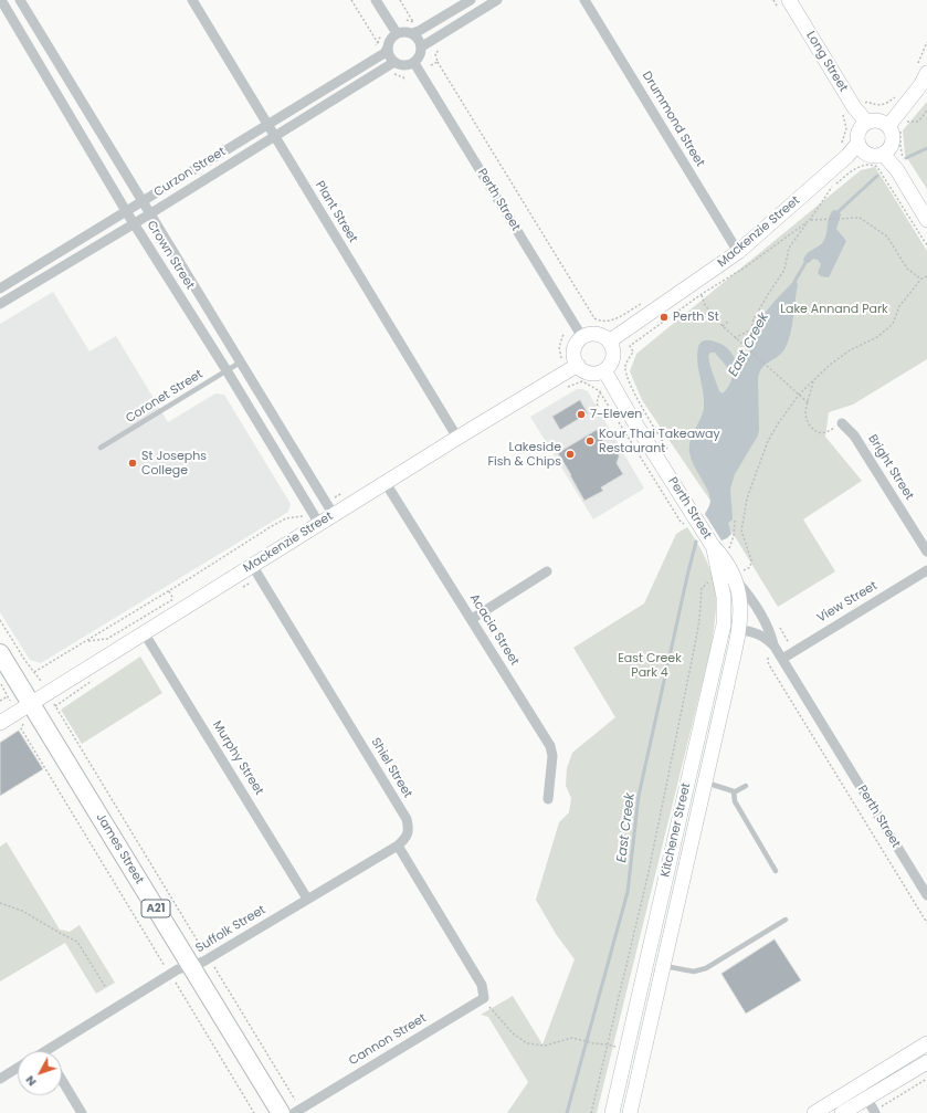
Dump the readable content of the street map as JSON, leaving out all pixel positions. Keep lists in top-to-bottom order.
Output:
{
  "streets": {
    "highway": ["James Street", "A21"],
    "main road": [
      "Long Street",
      "Perth Street",
      "Mackenzie Street",
      "Kitchener Street"
    ],
    "street": [
      "Drummond Street",
      "Curzon Street",
      "Plant Street",
      "Crown Street",
      "Bright Street",
      "View Street",
      "Acacia Street",
      "Murphy Street",
      "Shiel Street",
      "Suffolk Street",
      "Cannon Street"
    ],
    "lane": ["Coronet Street"]
  },
  "crossings": [
    ["Long Street", "Mackenzie Street"],
    ["Drummond Street", "Mackenzie Street"],
    ["Curzon Street", "Perth Street"],
    ["Curzon Street", "Plant Street"],
    ["Curzon Street", "Crown Street"],
    ["Perth Street", "Mackenzie Street"],
    ["Perth Street", "View Street"],
    ["Perth Street", "Kitchener Street"],
    ["Plant Street", "Mackenzie Street"],
    ["Mackenzie Street", "Crown Street"],
    ["Mackenzie Street", "Acacia Street"],
    ["Mackenzie Street", "Murphy Street"],
    ["Mackenzie Street", "Shiel Street"],
    ["Mackenzie Street", "James Street"],
    ["Crown Street", "Coronet Street"],
    ["Murphy Street", "Suffolk Street"],
    ["Shiel Street", "Suffolk Street"],
    ["James Street", "Suffolk Street"]
  ],
  "water": ["East Creek"],
  "parks": ["Lake Annand Park", "East Creek Park 4"],
  "places": [
    "Perth St",
    "7-Eleven",
    "Kour Thai Takeaway Restaurant",
    "Lakeside Fish & Chips",
    "St Josephs College"
  ],
  "north": "bottom left"
}
